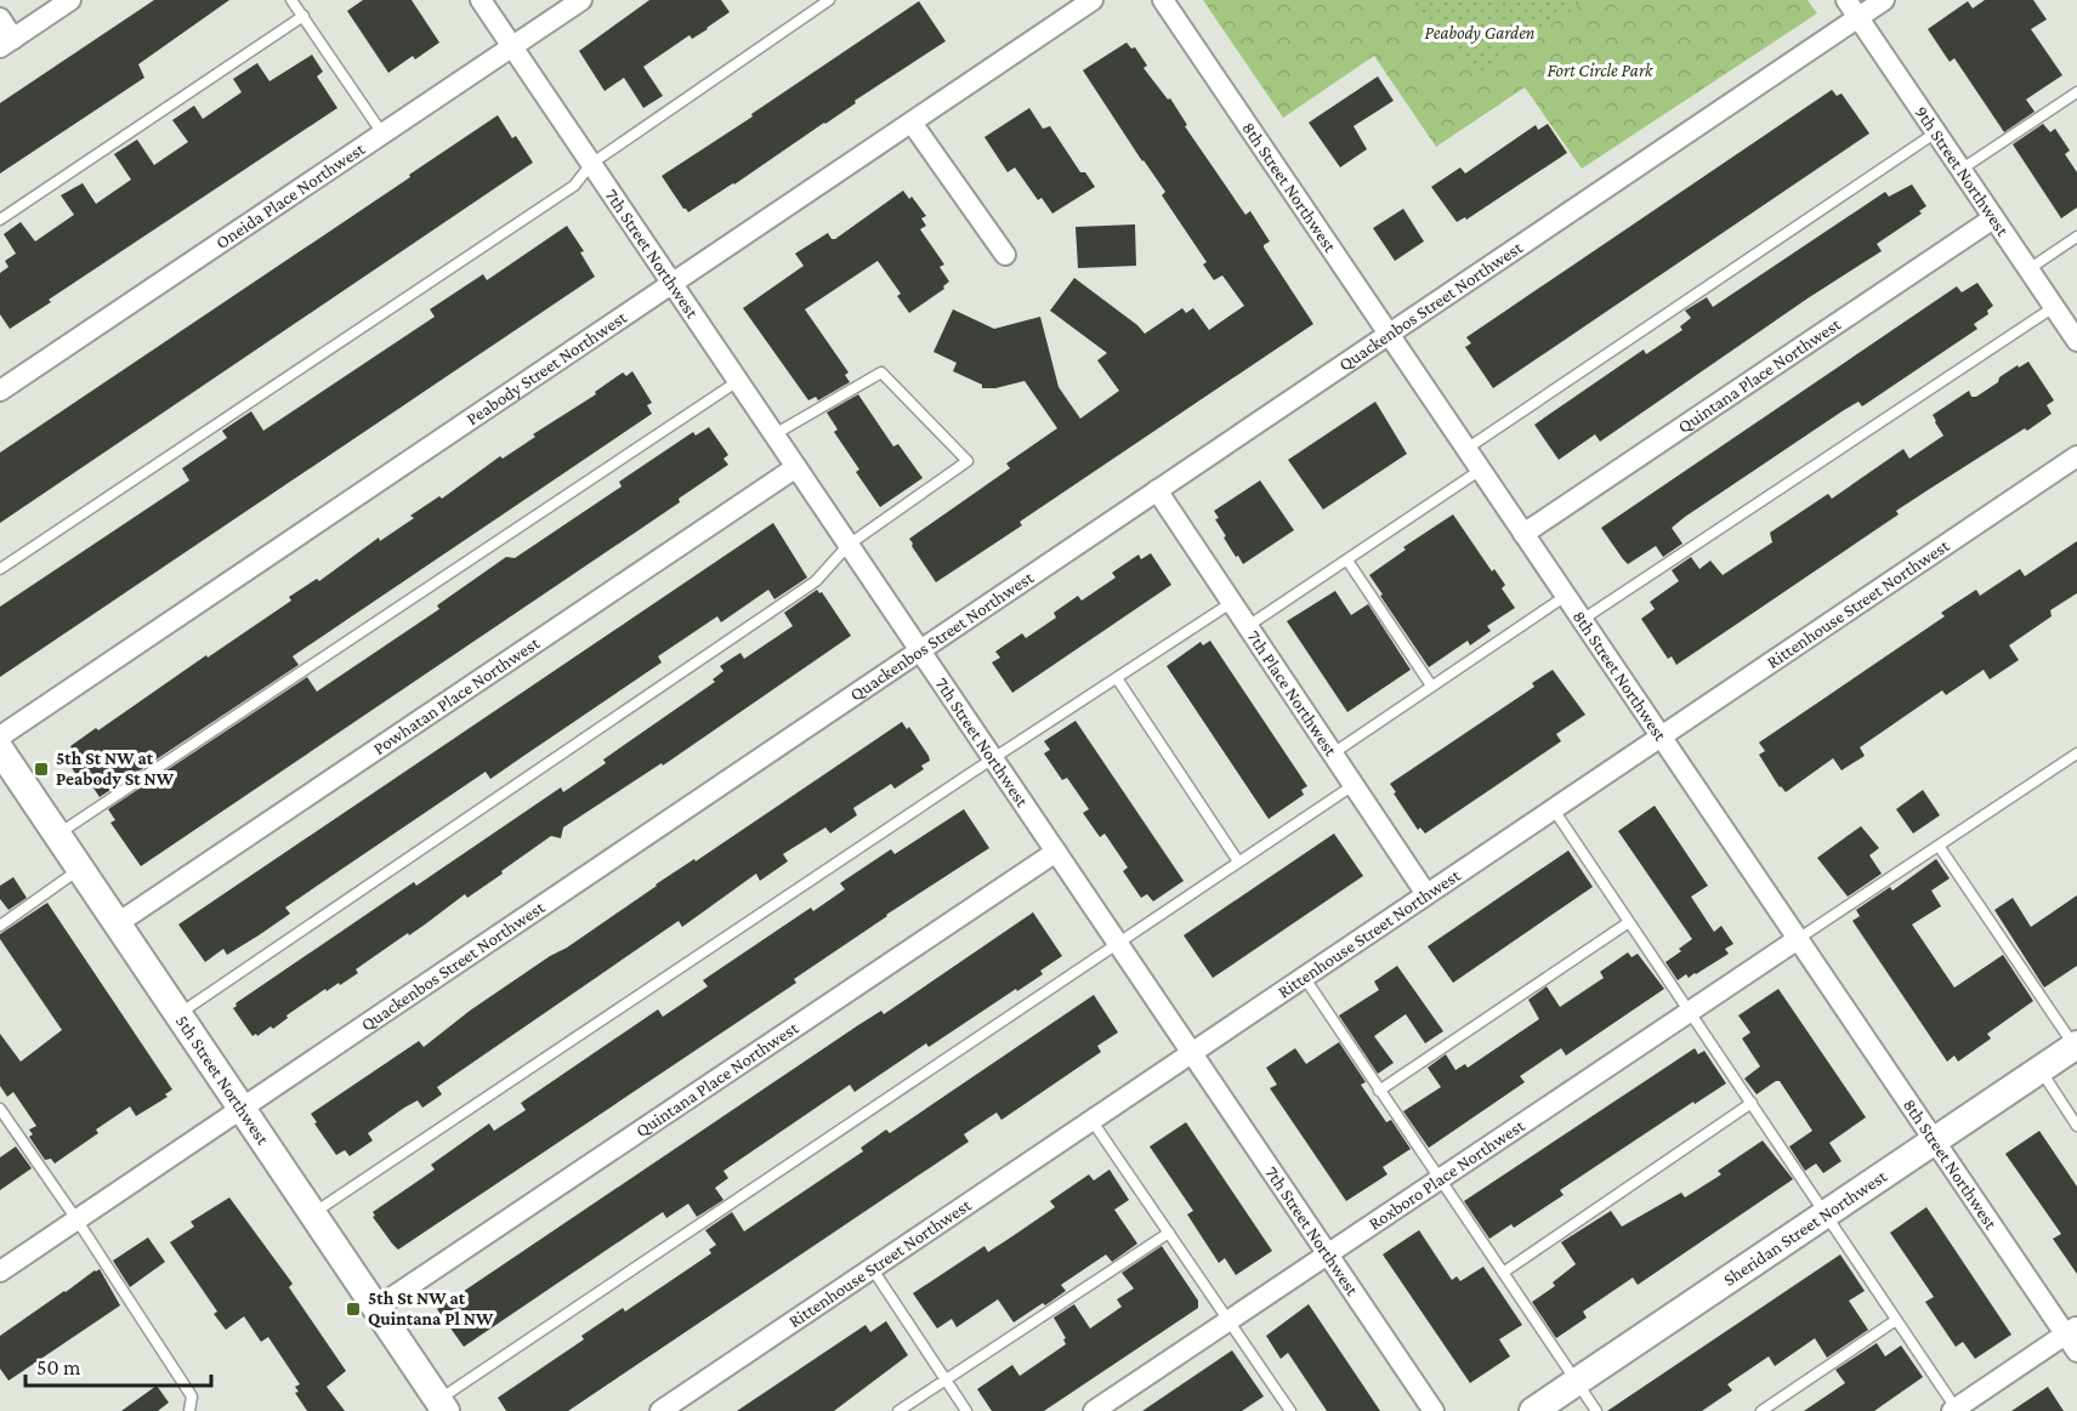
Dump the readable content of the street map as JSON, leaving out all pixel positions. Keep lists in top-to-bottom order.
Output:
{
  "streets": {
    "street": [
      "9th Street Northwest",
      "8th Street Northwest",
      "Oneida Place Northwest",
      "7th Street Northwest",
      "Quackenbos Street Northwest",
      "Peabody Street Northwest",
      "Quintana Place Northwest",
      "Rittenhouse Street Northwest",
      "7th Place Northwest",
      "Powhatan Place Northwest",
      "5th Street Northwest",
      "Roxboro Place Northwest",
      "Sheridan Street Northwest"
    ]
  },
  "crossings": [
    ["9th Street Northwest", "Quackenbos Street Northwest"],
    ["9th Street Northwest", "Quintana Place Northwest"],
    ["8th Street Northwest", "Quackenbos Street Northwest"],
    ["8th Street Northwest", "Quintana Place Northwest"],
    ["8th Street Northwest", "Rittenhouse Street Northwest"],
    ["8th Street Northwest", "Roxboro Place Northwest"],
    ["8th Street Northwest", "Sheridan Street Northwest"],
    ["Oneida Place Northwest", "7th Street Northwest"],
    ["7th Street Northwest", "Quackenbos Street Northwest"],
    ["7th Street Northwest", "Peabody Street Northwest"],
    ["7th Street Northwest", "Quintana Place Northwest"],
    ["7th Street Northwest", "Rittenhouse Street Northwest"],
    ["7th Street Northwest", "Powhatan Place Northwest"],
    ["7th Street Northwest", "Roxboro Place Northwest"],
    ["Quackenbos Street Northwest", "7th Place Northwest"],
    ["Quackenbos Street Northwest", "5th Street Northwest"],
    ["Quintana Place Northwest", "5th Street Northwest"],
    ["Rittenhouse Street Northwest", "7th Place Northwest"],
    ["Powhatan Place Northwest", "5th Street Northwest"]
  ],
  "parks": ["Peabody Garden", "Fort Circle Park"],
  "places": {
    "transit": ["5th St NW at Peabody St NW", "5th St NW at Quintana Pl NW"]
  },
  "scale_bar": "50 m"
}
